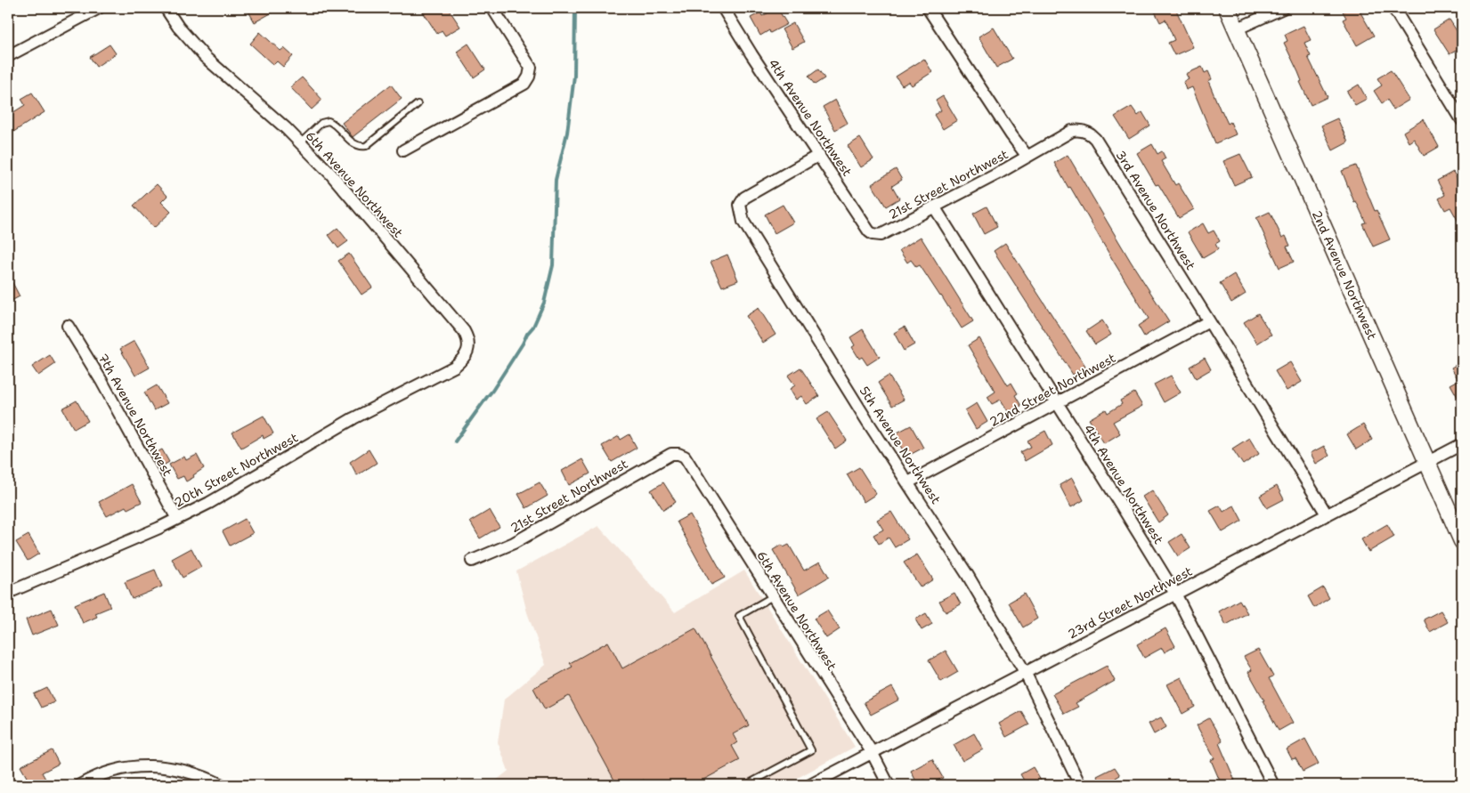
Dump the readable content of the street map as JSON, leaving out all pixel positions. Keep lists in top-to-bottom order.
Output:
{
  "streets": {
    "main road": ["2nd Avenue Northwest"],
    "street": [
      "4th Avenue Northwest",
      "6th Avenue Northwest",
      "21st Street Northwest",
      "3rd Avenue Northwest",
      "22nd Street Northwest",
      "7th Avenue Northwest",
      "5th Avenue Northwest",
      "20th Street Northwest",
      "23rd Street Northwest"
    ]
  },
  "crossings": [
    ["4th Avenue Northwest", "21st Street Northwest"],
    ["4th Avenue Northwest", "22nd Street Northwest"],
    ["4th Avenue Northwest", "5th Avenue Northwest"],
    ["4th Avenue Northwest", "23rd Street Northwest"],
    ["6th Avenue Northwest", "21st Street Northwest"],
    ["6th Avenue Northwest", "20th Street Northwest"],
    ["6th Avenue Northwest", "23rd Street Northwest"],
    ["21st Street Northwest", "3rd Avenue Northwest"],
    ["3rd Avenue Northwest", "22nd Street Northwest"],
    ["3rd Avenue Northwest", "23rd Street Northwest"],
    ["2nd Avenue Northwest", "23rd Street Northwest"],
    ["22nd Street Northwest", "5th Avenue Northwest"],
    ["7th Avenue Northwest", "20th Street Northwest"],
    ["5th Avenue Northwest", "23rd Street Northwest"]
  ]
}
